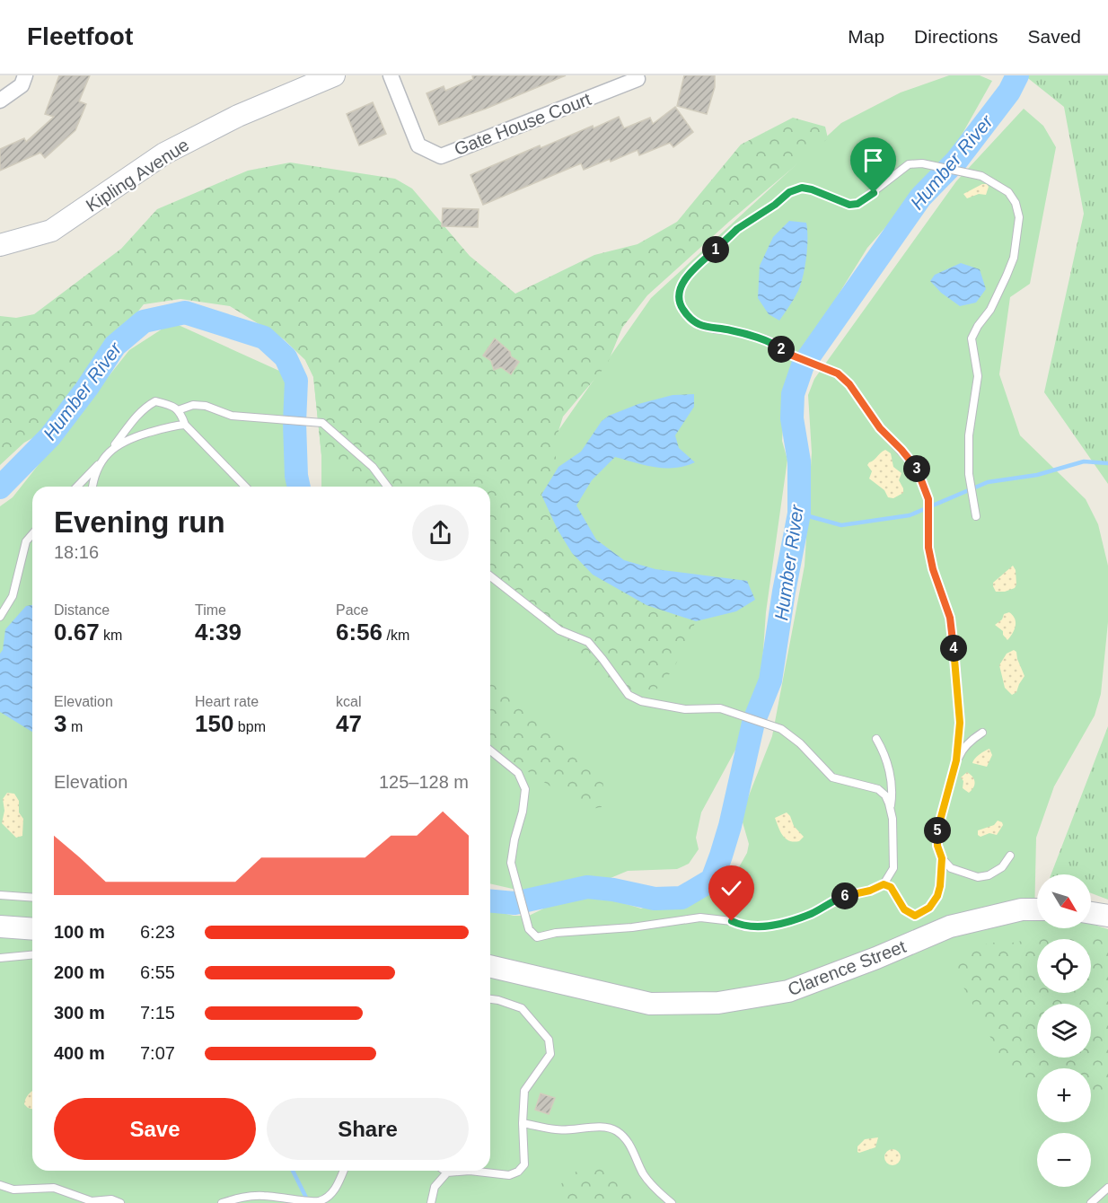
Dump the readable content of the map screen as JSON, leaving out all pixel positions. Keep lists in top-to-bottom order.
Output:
{
  "streets": {
    "street": ["Gate House Court", "Kipling Avenue", "Clarence Street"]
  },
  "water": ["Humber River"],
  "north": "bottom right",
  "page": {
    "header": "Fleetfoot",
    "nav": ["Map", "Directions", "Saved"],
    "pins": [
      "1",
      "2",
      "3",
      "4",
      "5",
      "6"
    ],
    "heading": ["Evening run", "18:16"],
    "stats": [
      ["Distance", "0.67 km"],
      ["Time", "4:39"],
      ["Pace", "6:56 /km"],
      ["Elevation", "3 m"],
      ["Heart rate", "150 bpm"],
      ["kcal", "47"]
    ],
    "chart": ["Elevation", "125–128 m"],
    "map_buttons": ["+", "−"],
    "list": [
      {
        "name": "100 m",
        "note": "6:23"
      },
      {
        "name": "200 m",
        "note": "6:55"
      },
      {
        "name": "300 m",
        "note": "7:15"
      },
      {
        "name": "400 m",
        "note": "7:07"
      }
    ],
    "buttons": ["Save", "Share"]
  }
}
